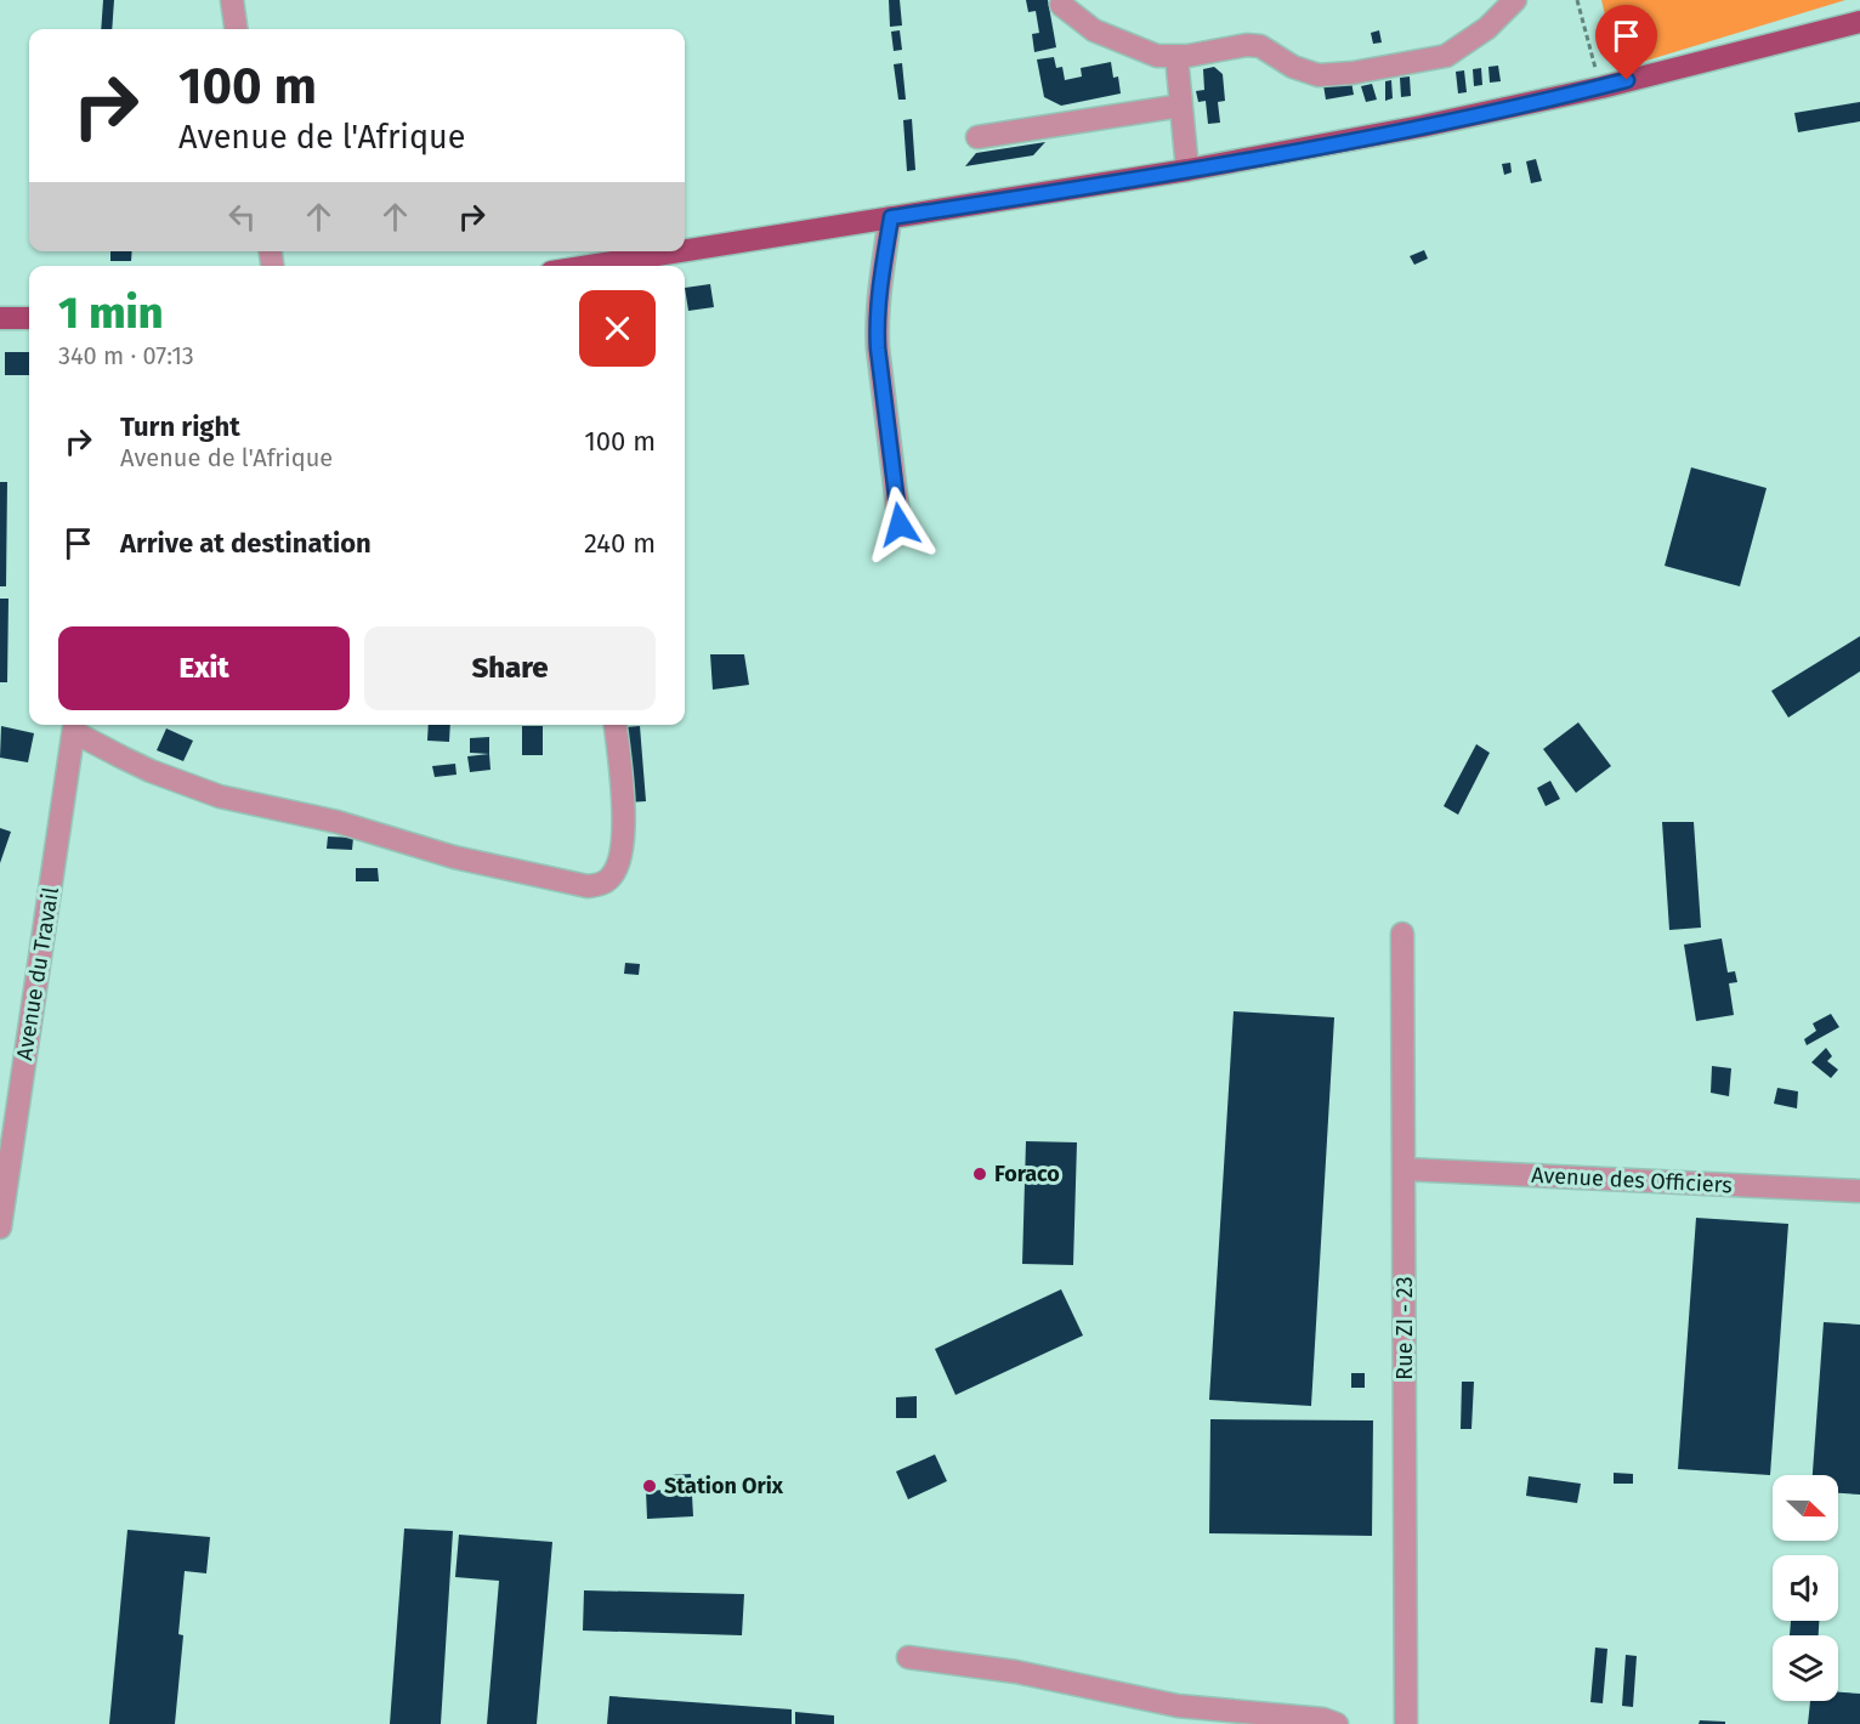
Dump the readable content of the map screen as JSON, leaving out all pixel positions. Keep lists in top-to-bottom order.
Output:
{
  "streets": {
    "street": ["Avenue du Travail", "Avenue des Officiers", "Rue ZI - 23"]
  },
  "crossings": [
    ["Avenue des Officiers", "Rue ZI - 23"]
  ],
  "places": ["Foraco", "Station Orix"],
  "north": "right",
  "page": {
    "turn": ["100 m", "Avenue de l'Afrique"],
    "heading": ["1 min", "340 m · 07:13"],
    "list": [
      {
        "name": "Turn right",
        "note": "Avenue de l'Afrique",
        "value": "100 m"
      },
      {
        "name": "Arrive at destination",
        "value": "240 m"
      }
    ],
    "buttons": ["Exit", "Share"]
  }
}
